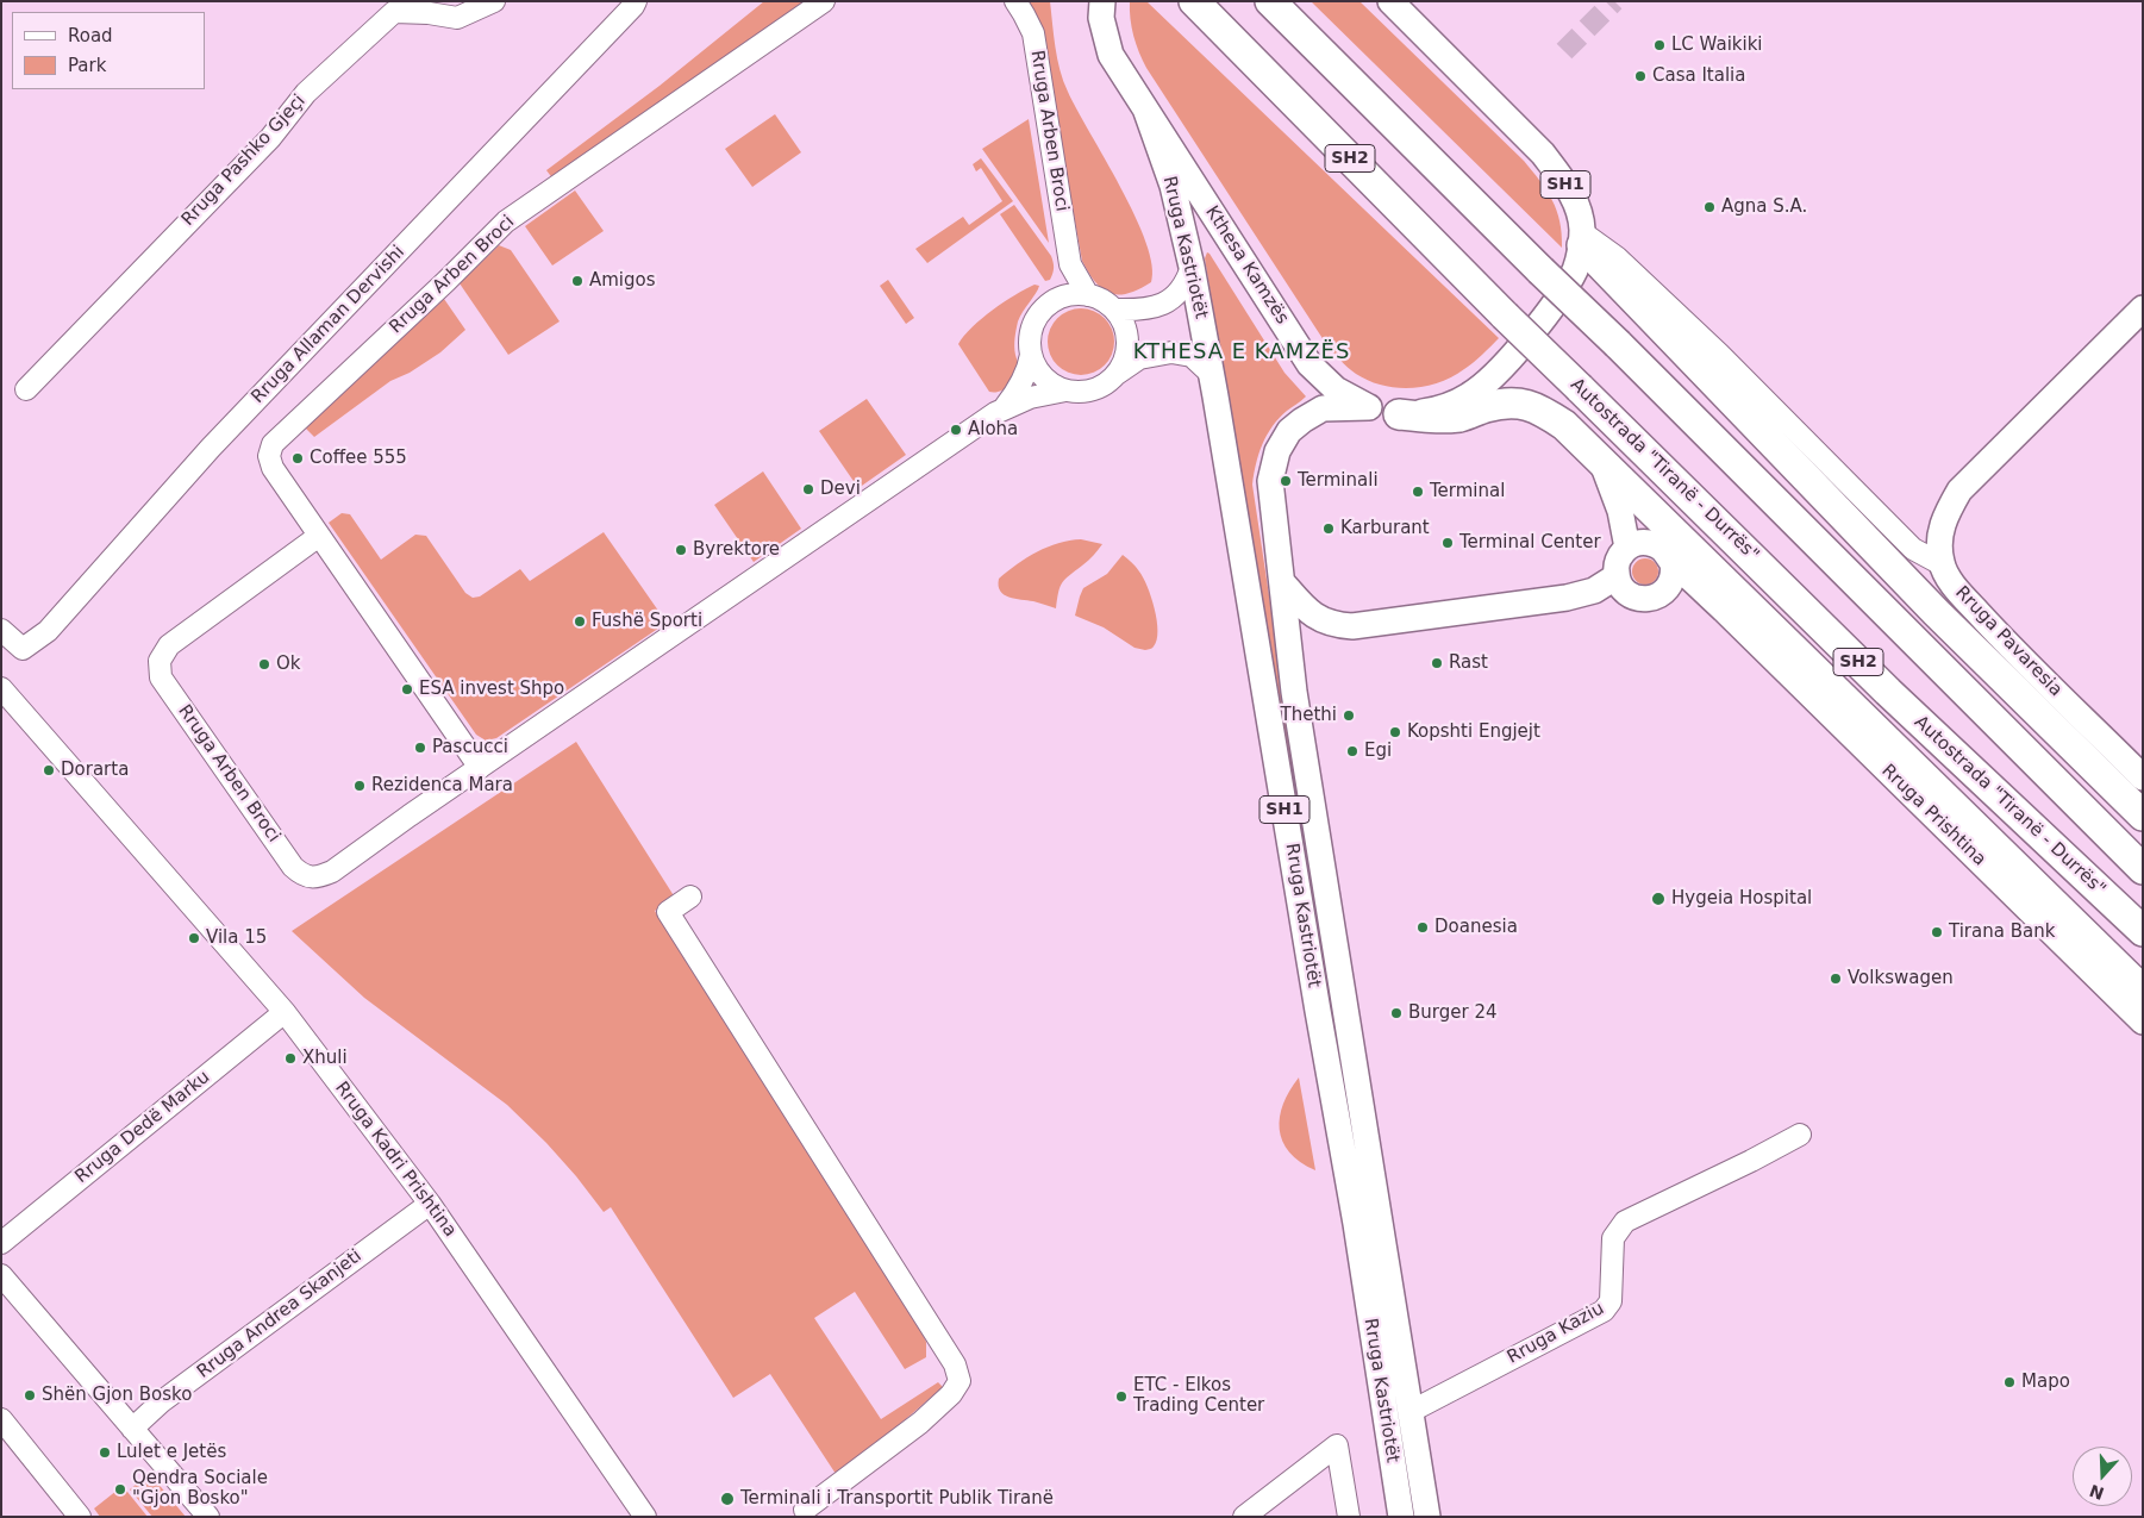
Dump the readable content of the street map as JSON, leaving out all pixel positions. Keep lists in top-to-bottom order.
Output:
{
  "streets": {
    "highway": ["SH2", "Autostrada \"Tiranë - Durrës\""],
    "main road": [
      "SH1",
      "Rruga Kastriotët",
      "Kthesa Kamzës",
      "Rruga Pavaresia",
      "Rruga Prishtina"
    ],
    "street": [
      "Rruga Arben Broci",
      "Rruga Pashko Gjeçi",
      "Rruga Allaman Dervishi",
      "Rruga Dedë Marku",
      "Rruga Kadri Prishtina",
      "Rruga Andrea Skanjeti",
      "Rruga Kaziu"
    ]
  },
  "crossings": [
    ["Rruga Arben Broci", "Rruga Kastriotët"],
    ["Rruga Kastriotët", "Kthesa Kamzës"],
    ["Rruga Kastriotët", "Rruga Kaziu"],
    ["Rruga Dedë Marku", "Rruga Kadri Prishtina"],
    ["Rruga Kadri Prishtina", "Rruga Andrea Skanjeti"]
  ],
  "districts": ["KTHESA E KAMZËS"],
  "places": [
    "LC Waikiki",
    "Casa Italia",
    "Agna S.A.",
    "Amigos",
    "Aloha",
    "Coffee 555",
    "Terminali",
    "Devi",
    "Terminal",
    "Karburant",
    "Terminal Center",
    "Byrektore",
    "Fushë Sporti",
    "Rast",
    "Ok",
    "ESA invest Shpo",
    "Thethi",
    "Kopshti Engjejt",
    "Pascucci",
    "Egi",
    "Dorarta",
    "Rezidenca Mara",
    "Hygeia Hospital",
    "Doanesia",
    "Tirana Bank",
    "Vila 15",
    "Volkswagen",
    "Burger 24",
    "Xhuli",
    "Mapo",
    "Shën Gjon Bosko",
    "ETC - Elkos Trading Center",
    "Lulet e Jetës",
    "Qendra Sociale \"Gjon Bosko\"",
    "Terminali i Transportit Publik Tiranë"
  ],
  "legend": ["Road", "Park"],
  "north": "bottom"
}
